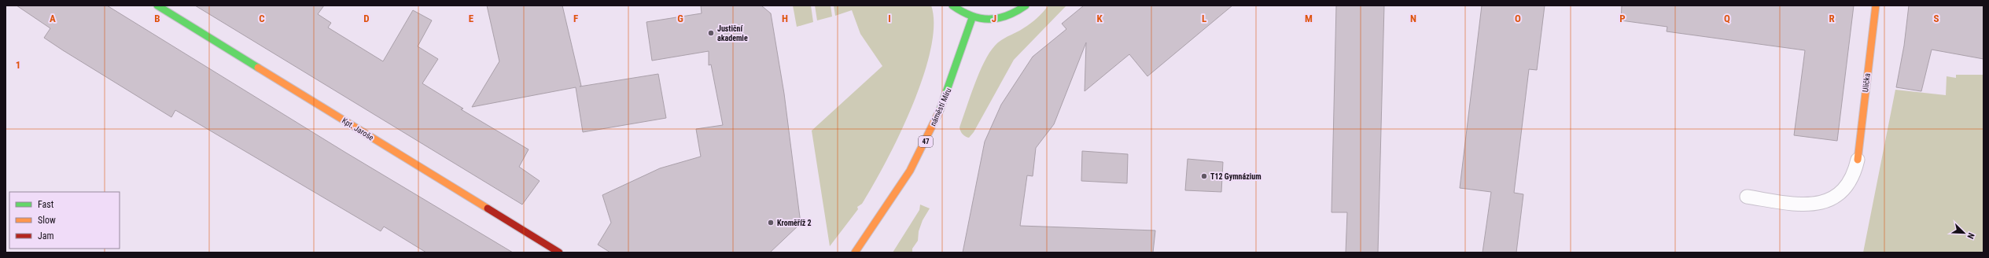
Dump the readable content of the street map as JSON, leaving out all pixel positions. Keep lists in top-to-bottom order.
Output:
{
  "streets": {
    "street": [
      "Ulička",
      "náměstí Míru",
      "Kpt. Jaroše",
      "47"
    ]
  },
  "places": ["Justiční akademie", "T12 Gymnázium", "Kroměříž 2"],
  "legend": ["Fast", "Slow", "Jam"],
  "north": "bottom right",
  "grid": {
    "columns": [
      "A",
      "B",
      "C",
      "D",
      "E",
      "F",
      "G",
      "H",
      "I",
      "J",
      "K",
      "L",
      "M",
      "N",
      "O",
      "P",
      "Q",
      "R",
      "S"
    ],
    "rows": ["1"]
  }
}
